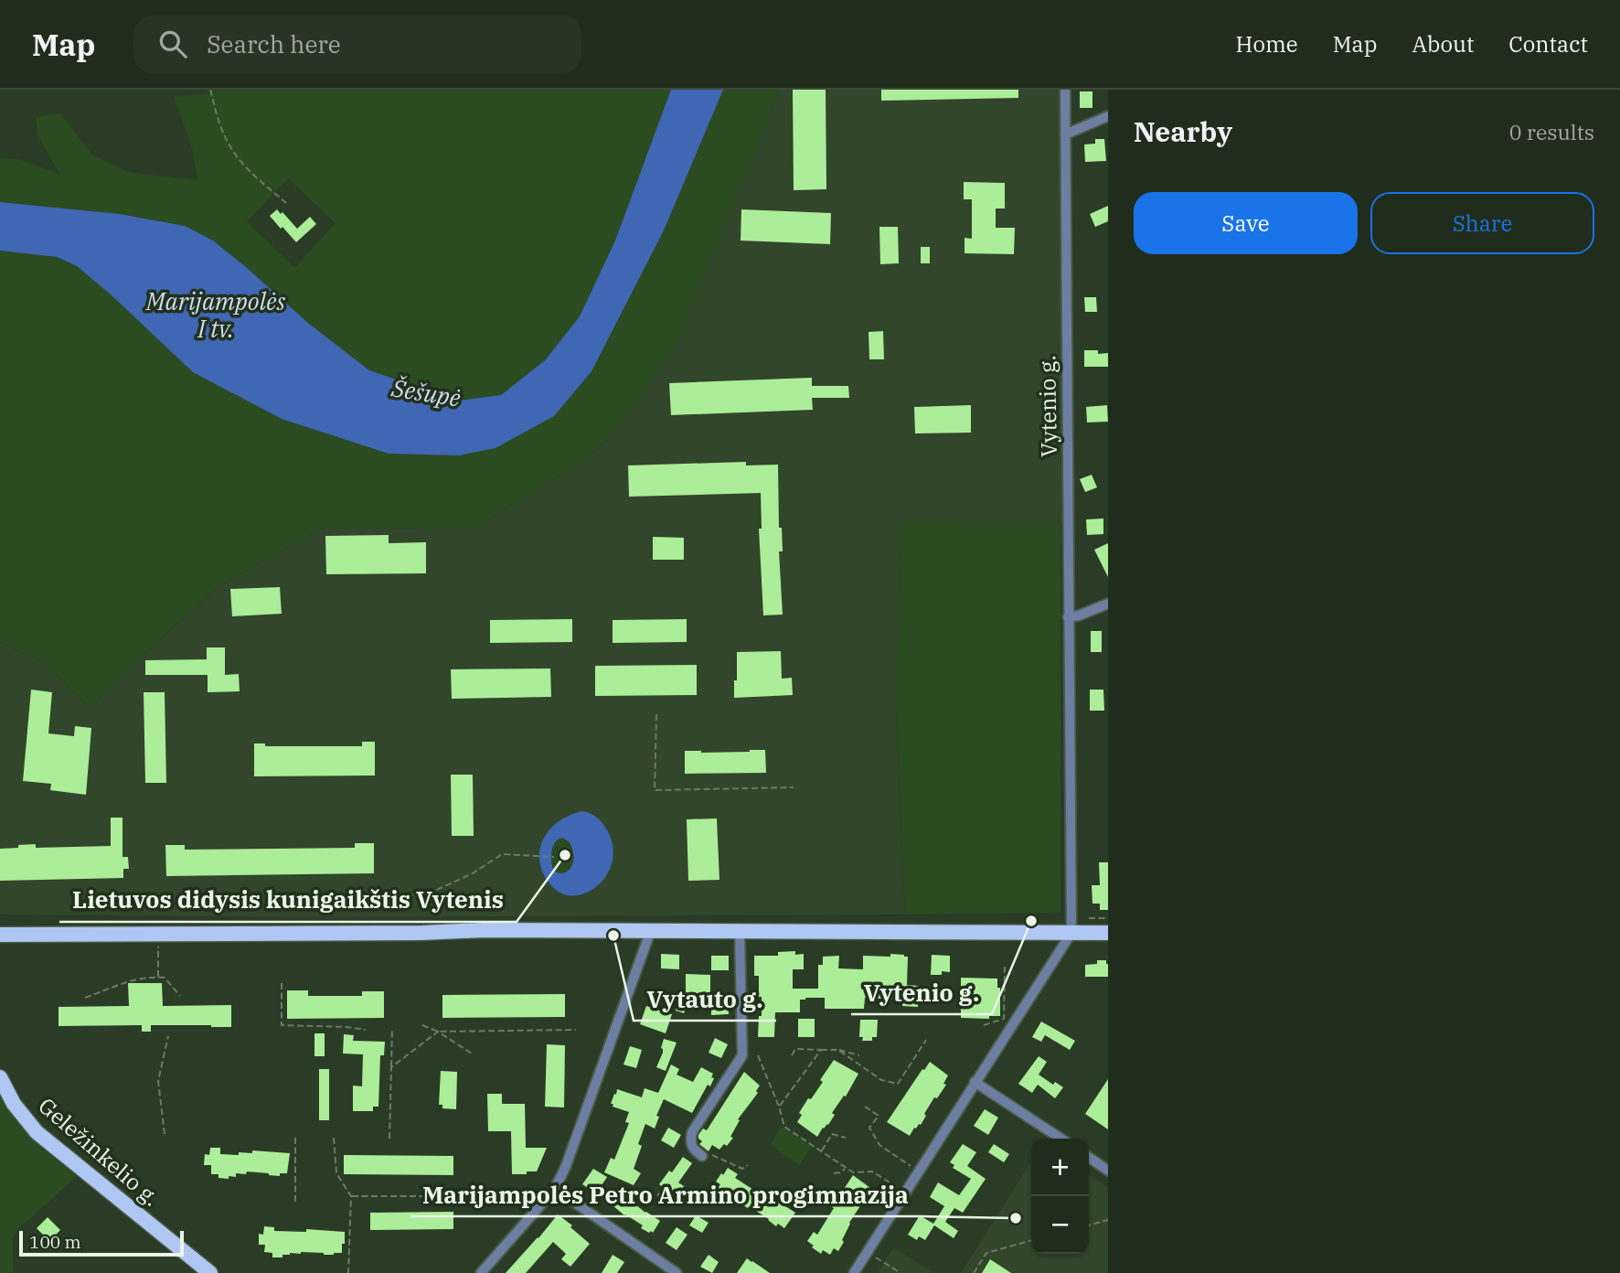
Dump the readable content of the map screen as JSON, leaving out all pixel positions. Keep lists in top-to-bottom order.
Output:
{
  "streets": {
    "main road": ["Geležinkelio g."],
    "street": ["Vytenio g."]
  },
  "water": ["Marijampolės I tv.", "Šešupė"],
  "places": [
    "Lietuvos didysis kunigaikštis Vytenis",
    "Vytenio g.",
    "Vytauto g.",
    "Marijampolės Petro Armino progimnazija"
  ],
  "scale_bar": "100 m",
  "page": {
    "header": "Map",
    "search": "Search here",
    "nav": [
      "Home",
      "Map",
      "About",
      "Contact"
    ],
    "heading": ["Nearby", "0 results"],
    "buttons": ["Save", "Share"],
    "map_buttons": ["+", "−"],
    "scale": "100 m"
  }
}
